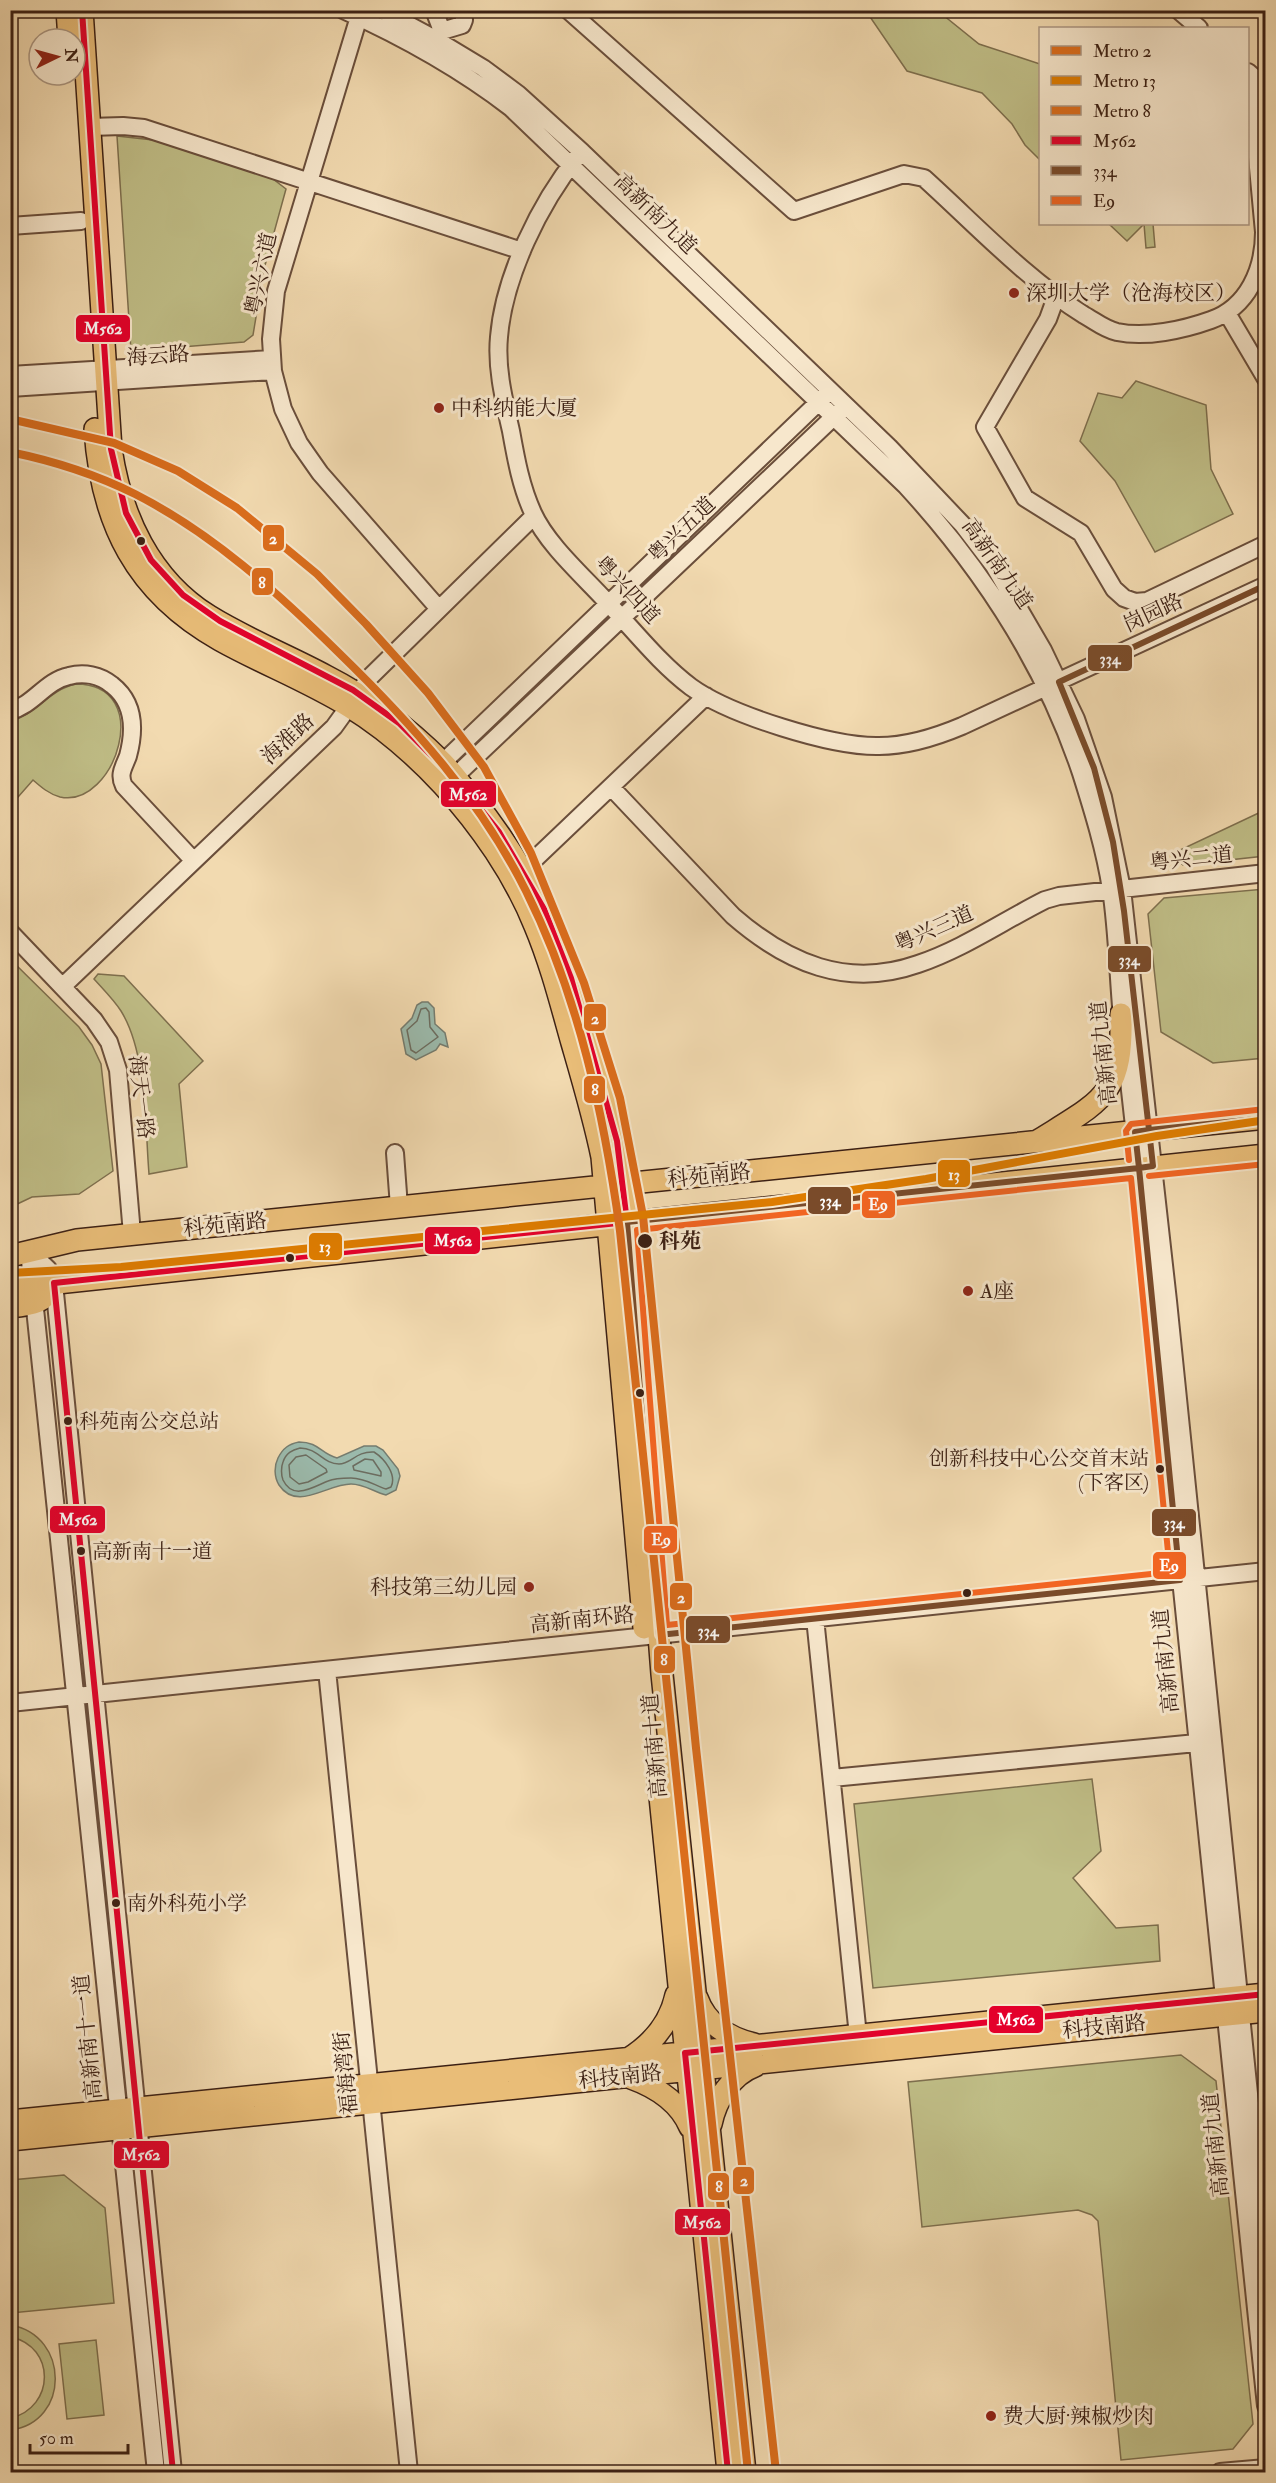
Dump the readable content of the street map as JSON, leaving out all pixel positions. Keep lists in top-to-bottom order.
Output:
{
  "streets": {
    "main road": ["科苑南路", "高新南十道", "科技南路"],
    "street": [
      "高新南九道",
      "粤兴六道",
      "海云路",
      "粤兴五道",
      "粤兴四道",
      "岗园路",
      "海淮路",
      "粤兴二道",
      "粤兴三道",
      "海天一路",
      "高新南环路",
      "高新南十一道",
      "福海湾街"
    ]
  },
  "crossings": [
    ["高新南九道", "粤兴六道"],
    ["高新南九道", "粤兴五道"],
    ["高新南九道", "粤兴四道"],
    ["高新南九道", "岗园路"],
    ["高新南九道", "粤兴二道"],
    ["高新南九道", "粤兴三道"],
    ["高新南九道", "科苑南路"],
    ["高新南九道", "高新南环路"],
    ["高新南九道", "科技南路"],
    ["粤兴六道", "海云路"],
    ["粤兴六道", "海淮路"],
    ["海云路", "高新南十道"],
    ["粤兴五道", "粤兴四道"],
    ["粤兴五道", "高新南十道"],
    ["粤兴四道", "岗园路"],
    ["粤兴四道", "海淮路"],
    ["海淮路", "海天一路"],
    ["海淮路", "高新南十道"],
    ["粤兴二道", "粤兴三道"],
    ["海天一路", "科苑南路"],
    ["科苑南路", "高新南十道"],
    ["科苑南路", "高新南十一道"],
    ["高新南环路", "高新南十道"],
    ["高新南环路", "高新南十一道"],
    ["高新南环路", "福海湾街"],
    ["高新南十道", "科技南路"],
    ["科技南路", "高新南十一道"],
    ["科技南路", "福海湾街"]
  ],
  "places": [
    "深圳大学（沧海校区）",
    "中科纳能大厦",
    "科苑",
    "A座",
    "科苑南公交总站",
    "创新科技中心公交首末站 (下客区)",
    "高新南十一道",
    "科技第三幼儿园",
    "南外科苑小学",
    "费大厨·辣椒炒肉"
  ],
  "lines": [
    "transit line M562",
    "metro line 2",
    "metro line 8",
    "transit line 334",
    "transit line E9",
    "metro line 13"
  ],
  "legend": [
    "Metro 2",
    "Metro 13",
    "Metro 8",
    "M562",
    "334",
    "E9"
  ],
  "scale_bar": "50 m",
  "north": "right"
}
